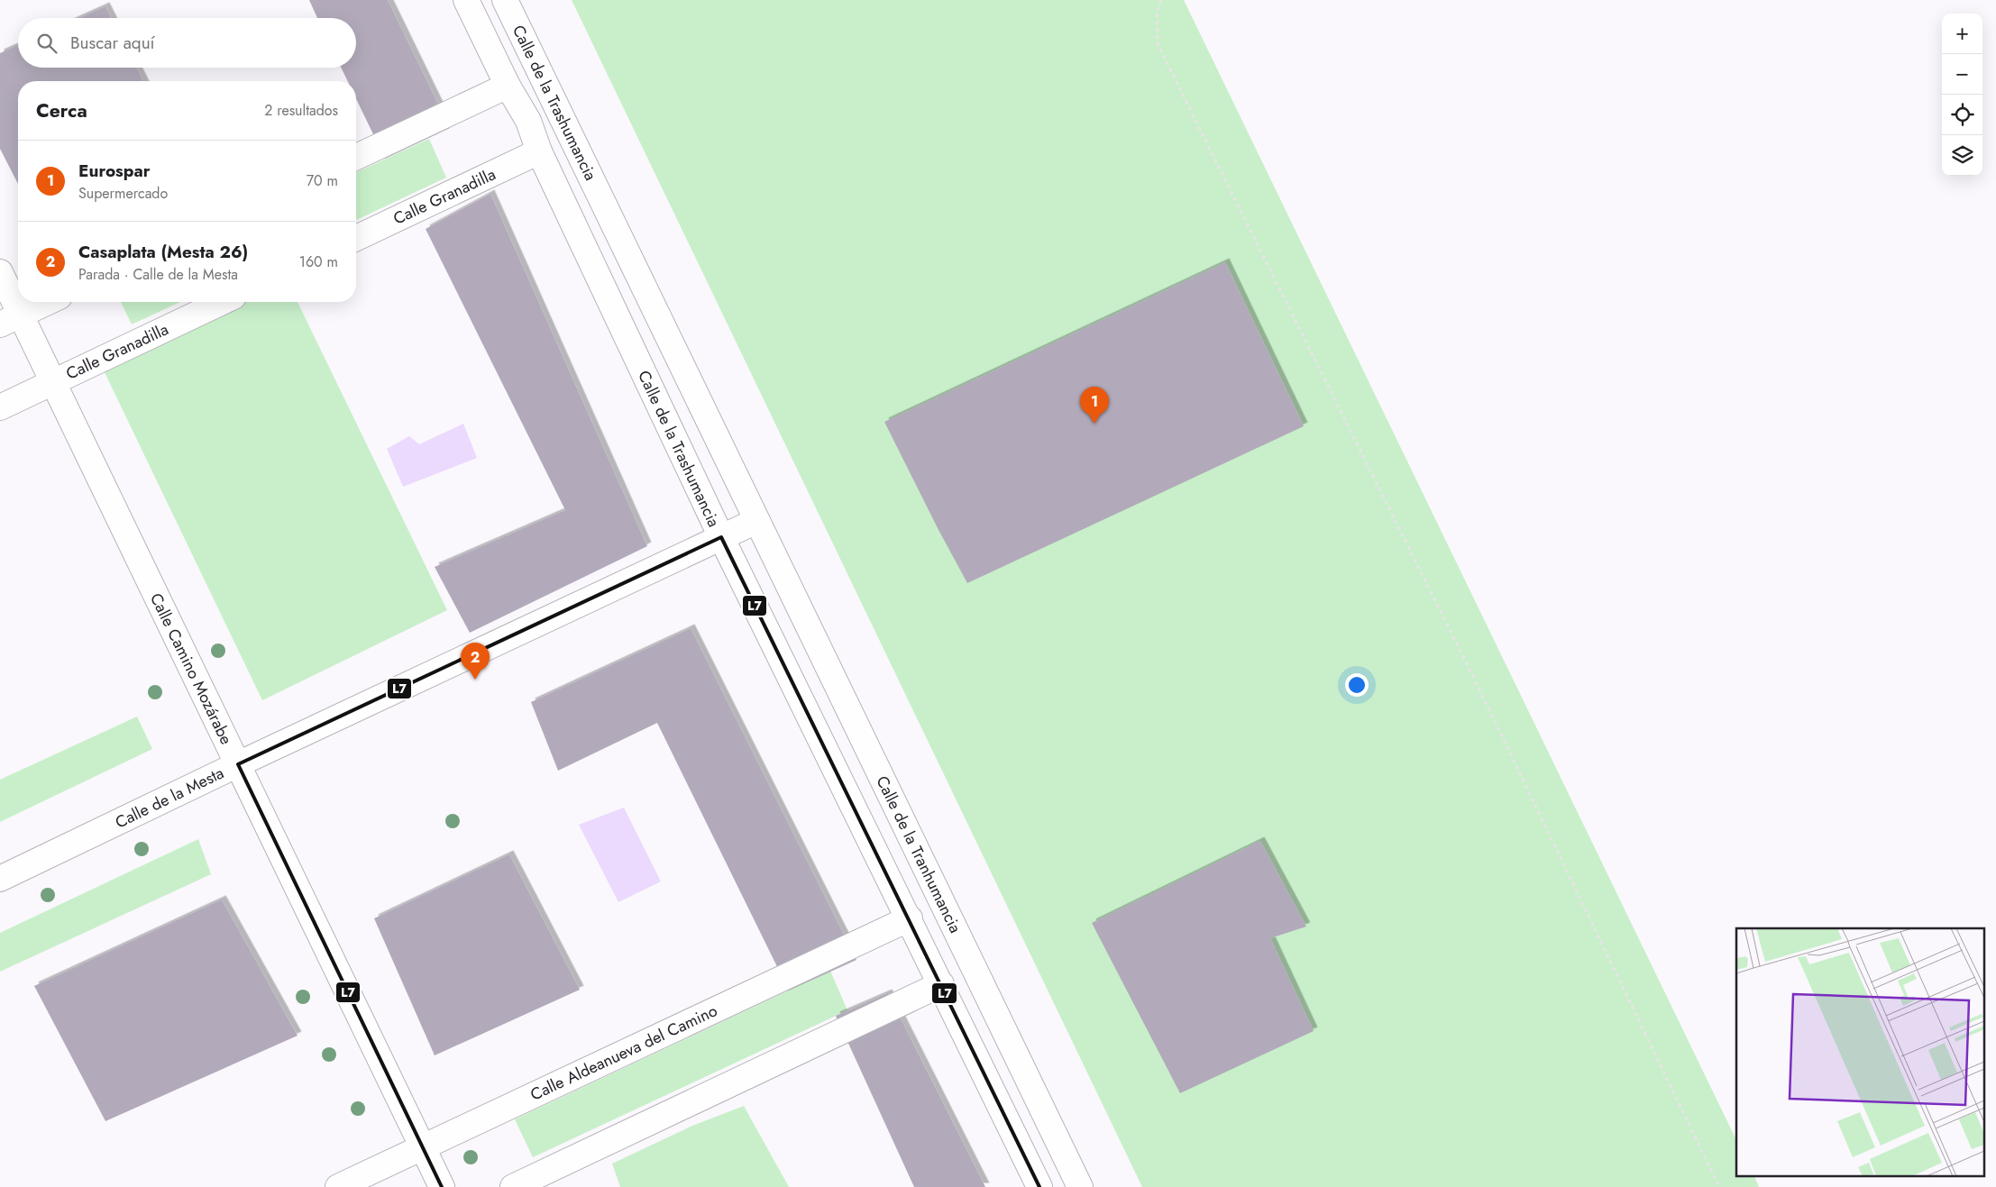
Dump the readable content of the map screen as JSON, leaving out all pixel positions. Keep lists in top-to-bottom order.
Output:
{
  "streets": {
    "street": [
      "Calle de la Trashumancia",
      "Calle Granadilla",
      "Calle Camino Mozárabe",
      "Calle de la Mesta",
      "Calle de la Tranhumancia",
      "Calle Aldeanueva del Camino"
    ]
  },
  "crossings": [
    ["Calle de la Trashumancia", "Calle Granadilla"],
    ["Calle de la Trashumancia", "Calle de la Mesta"],
    ["Calle de la Trashumancia", "Calle de la Tranhumancia"],
    ["Calle de la Trashumancia", "Calle Aldeanueva del Camino"],
    ["Calle Granadilla", "Calle Camino Mozárabe"],
    ["Calle Camino Mozárabe", "Calle de la Mesta"],
    ["Calle Camino Mozárabe", "Calle Aldeanueva del Camino"],
    ["Calle de la Mesta", "Calle de la Tranhumancia"]
  ],
  "lines": ["transit line L7"],
  "page": {
    "map_buttons": ["+", "−"],
    "search": "Buscar aquí",
    "heading": ["Cerca", "2 resultados"],
    "list": [
      {
        "mark": "1",
        "name": "Eurospar",
        "note": "Supermercado",
        "value": "70 m"
      },
      {
        "mark": "2",
        "name": "Casaplata (Mesta 26)",
        "note": "Parada · Calle de la Mesta",
        "value": "160 m"
      }
    ],
    "pins": ["1", "2"]
  }
}
